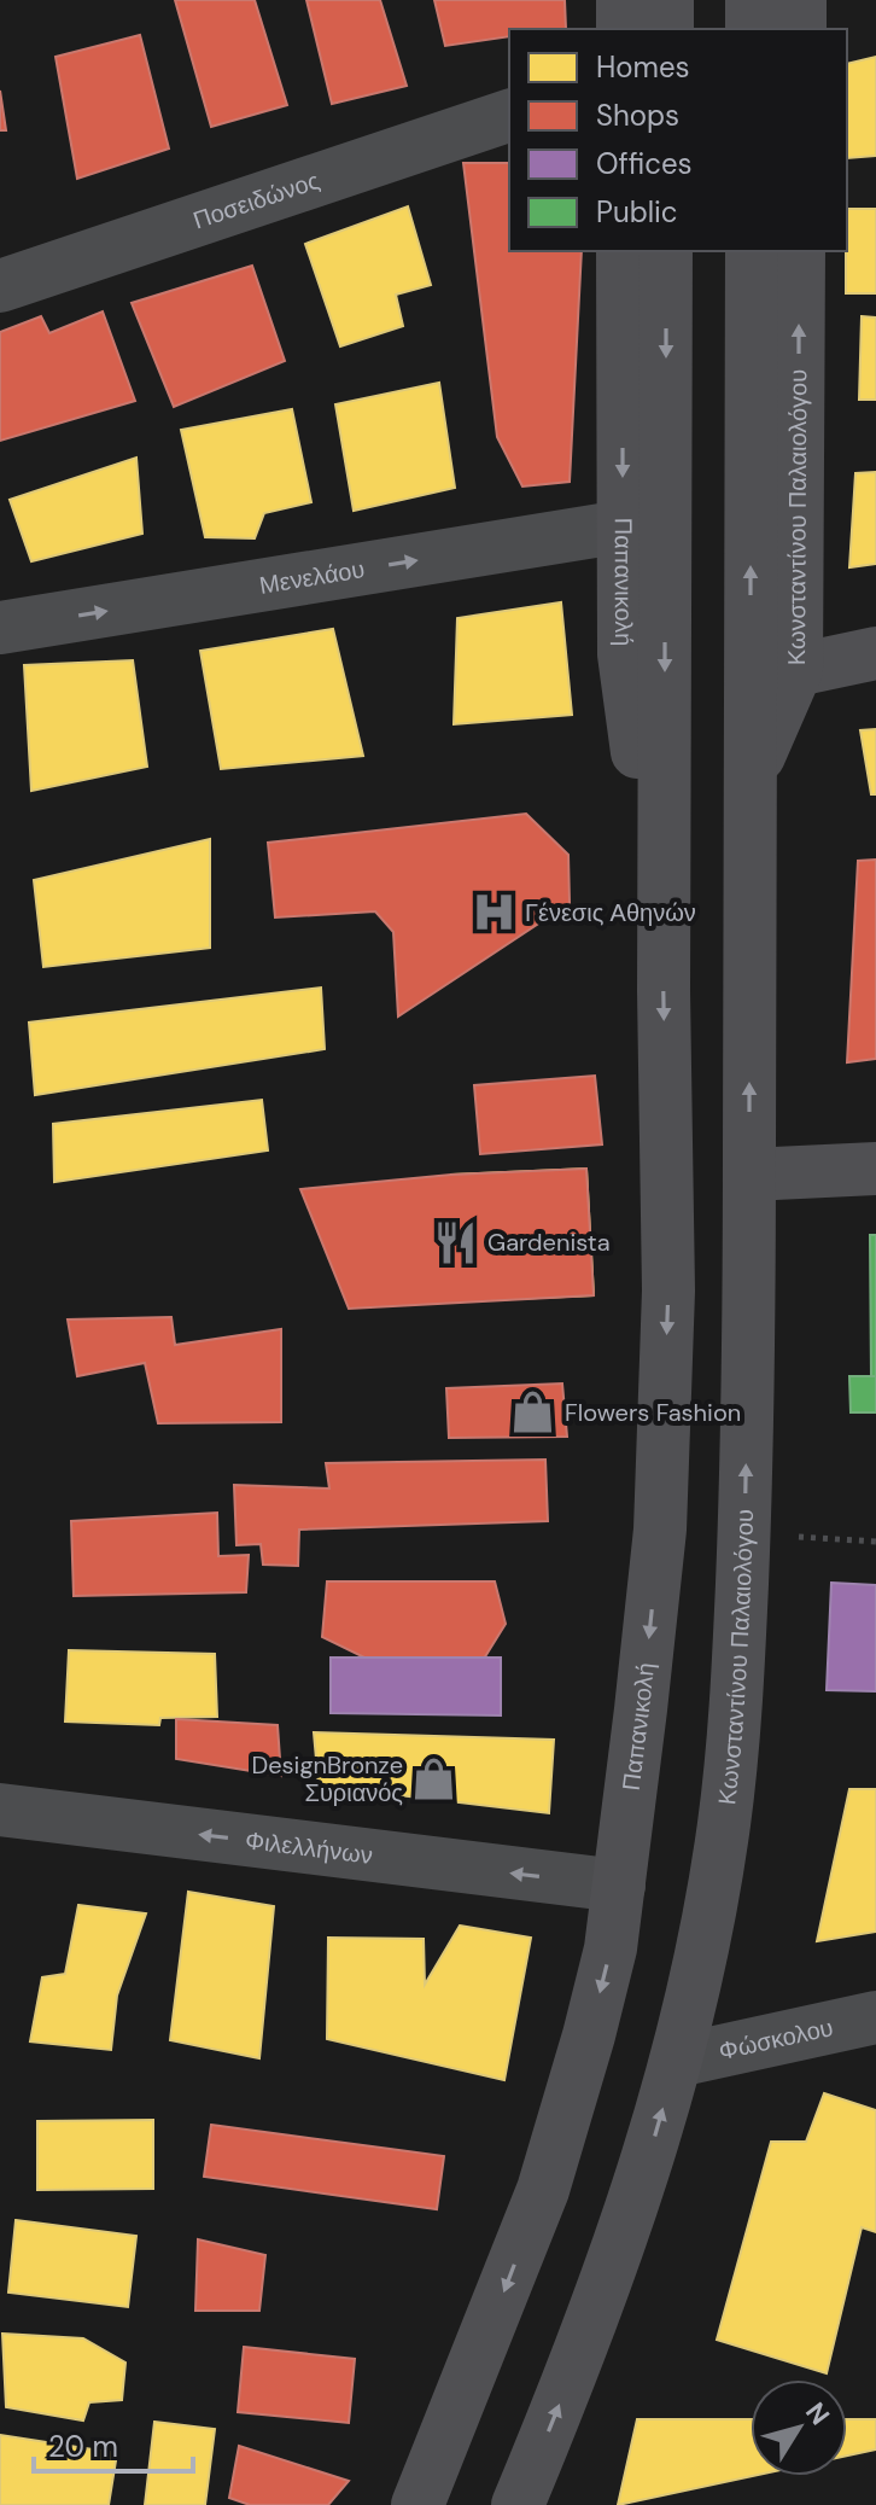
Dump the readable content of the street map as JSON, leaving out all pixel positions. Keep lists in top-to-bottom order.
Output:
{
  "streets": {
    "main road": ["Κωνσταντίνου Παλαιολόγου", "Παπανικολή"],
    "street": [
      "Ποσειδώνος",
      "Μενελάου",
      "Φιλελλήνων",
      "Φώσκολου"
    ]
  },
  "crossings": [
    ["Κωνσταντίνου Παλαιολόγου", "Φώσκολου"],
    ["Μενελάου", "Παπανικολή"],
    ["Παπανικολή", "Φιλελλήνων"]
  ],
  "one_way": [
    "Κωνσταντίνου Παλαιολόγου",
    "Μενελάου",
    "Παπανικολή",
    "Φιλελλήνων"
  ],
  "places": {
    "hospital": ["Γένεσις Αθηνών"],
    "restaurant": ["Gardenista"],
    "shop": ["Flowers Fashion", "DesignBronze Συριανός"]
  },
  "legend": [
    "Homes",
    "Shops",
    "Offices",
    "Public"
  ],
  "scale_bar": "20 m",
  "north": "top right"
}
